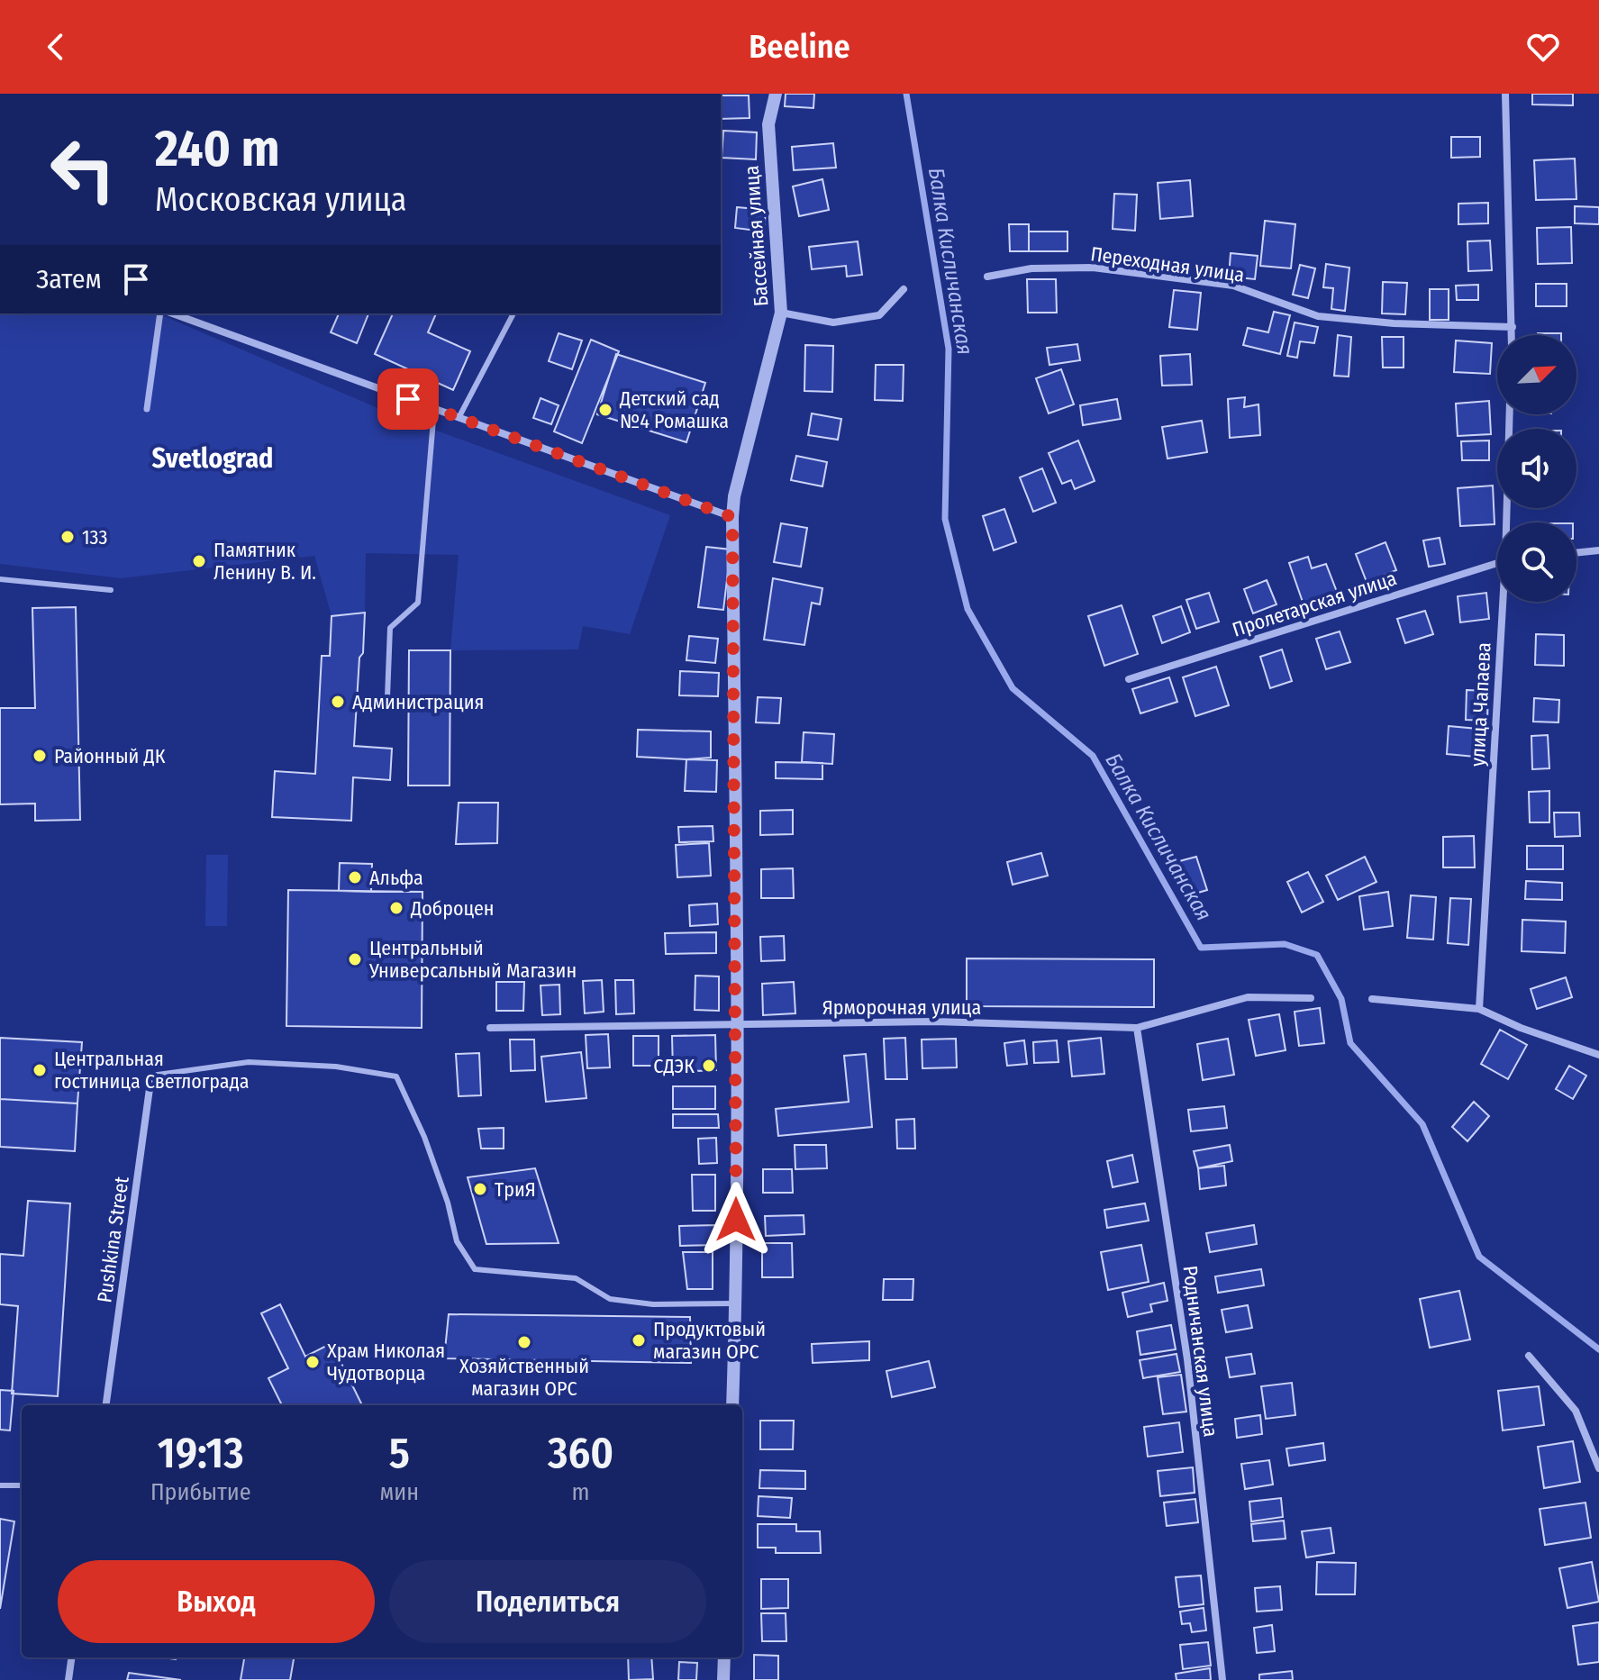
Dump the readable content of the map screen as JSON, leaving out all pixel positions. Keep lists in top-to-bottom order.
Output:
{
  "streets": {
    "street": [
      "Бассейная улица",
      "Переходная улица",
      "Пролетарская улица",
      "улица Чапаева",
      "Ярморочная улица",
      "Pushkina Street",
      "Родничанская улица"
    ]
  },
  "crossings": [
    ["Бассейная улица", "Ярморочная улица"],
    ["Ярморочная улица", "Родничанская улица"]
  ],
  "districts": ["Svetlograd"],
  "water": ["Балка Кисличанская"],
  "places": [
    "Детский сад №4 Ромашка",
    "133",
    "Памятник Ленину В. И.",
    "Администрация",
    "Районный ДК",
    "Альфа",
    "Доброцен",
    "Центральный Универсальный Магазин",
    "СДЭК",
    "Центральная гостиница Светлограда",
    "ТриЯ",
    "Продуктовый магазин ОРС",
    "Хозяйственный магазин ОРС",
    "Храм Николая Чудотворца"
  ],
  "north": "top right",
  "page": {
    "header": "Beeline",
    "turn": ["240 m", "Московская улица"],
    "then": "Затем",
    "eta": [
      "19:13",
      "Прибытие",
      "5",
      "мин",
      "360",
      "m"
    ],
    "buttons": ["Выход", "Поделиться"]
  }
}
